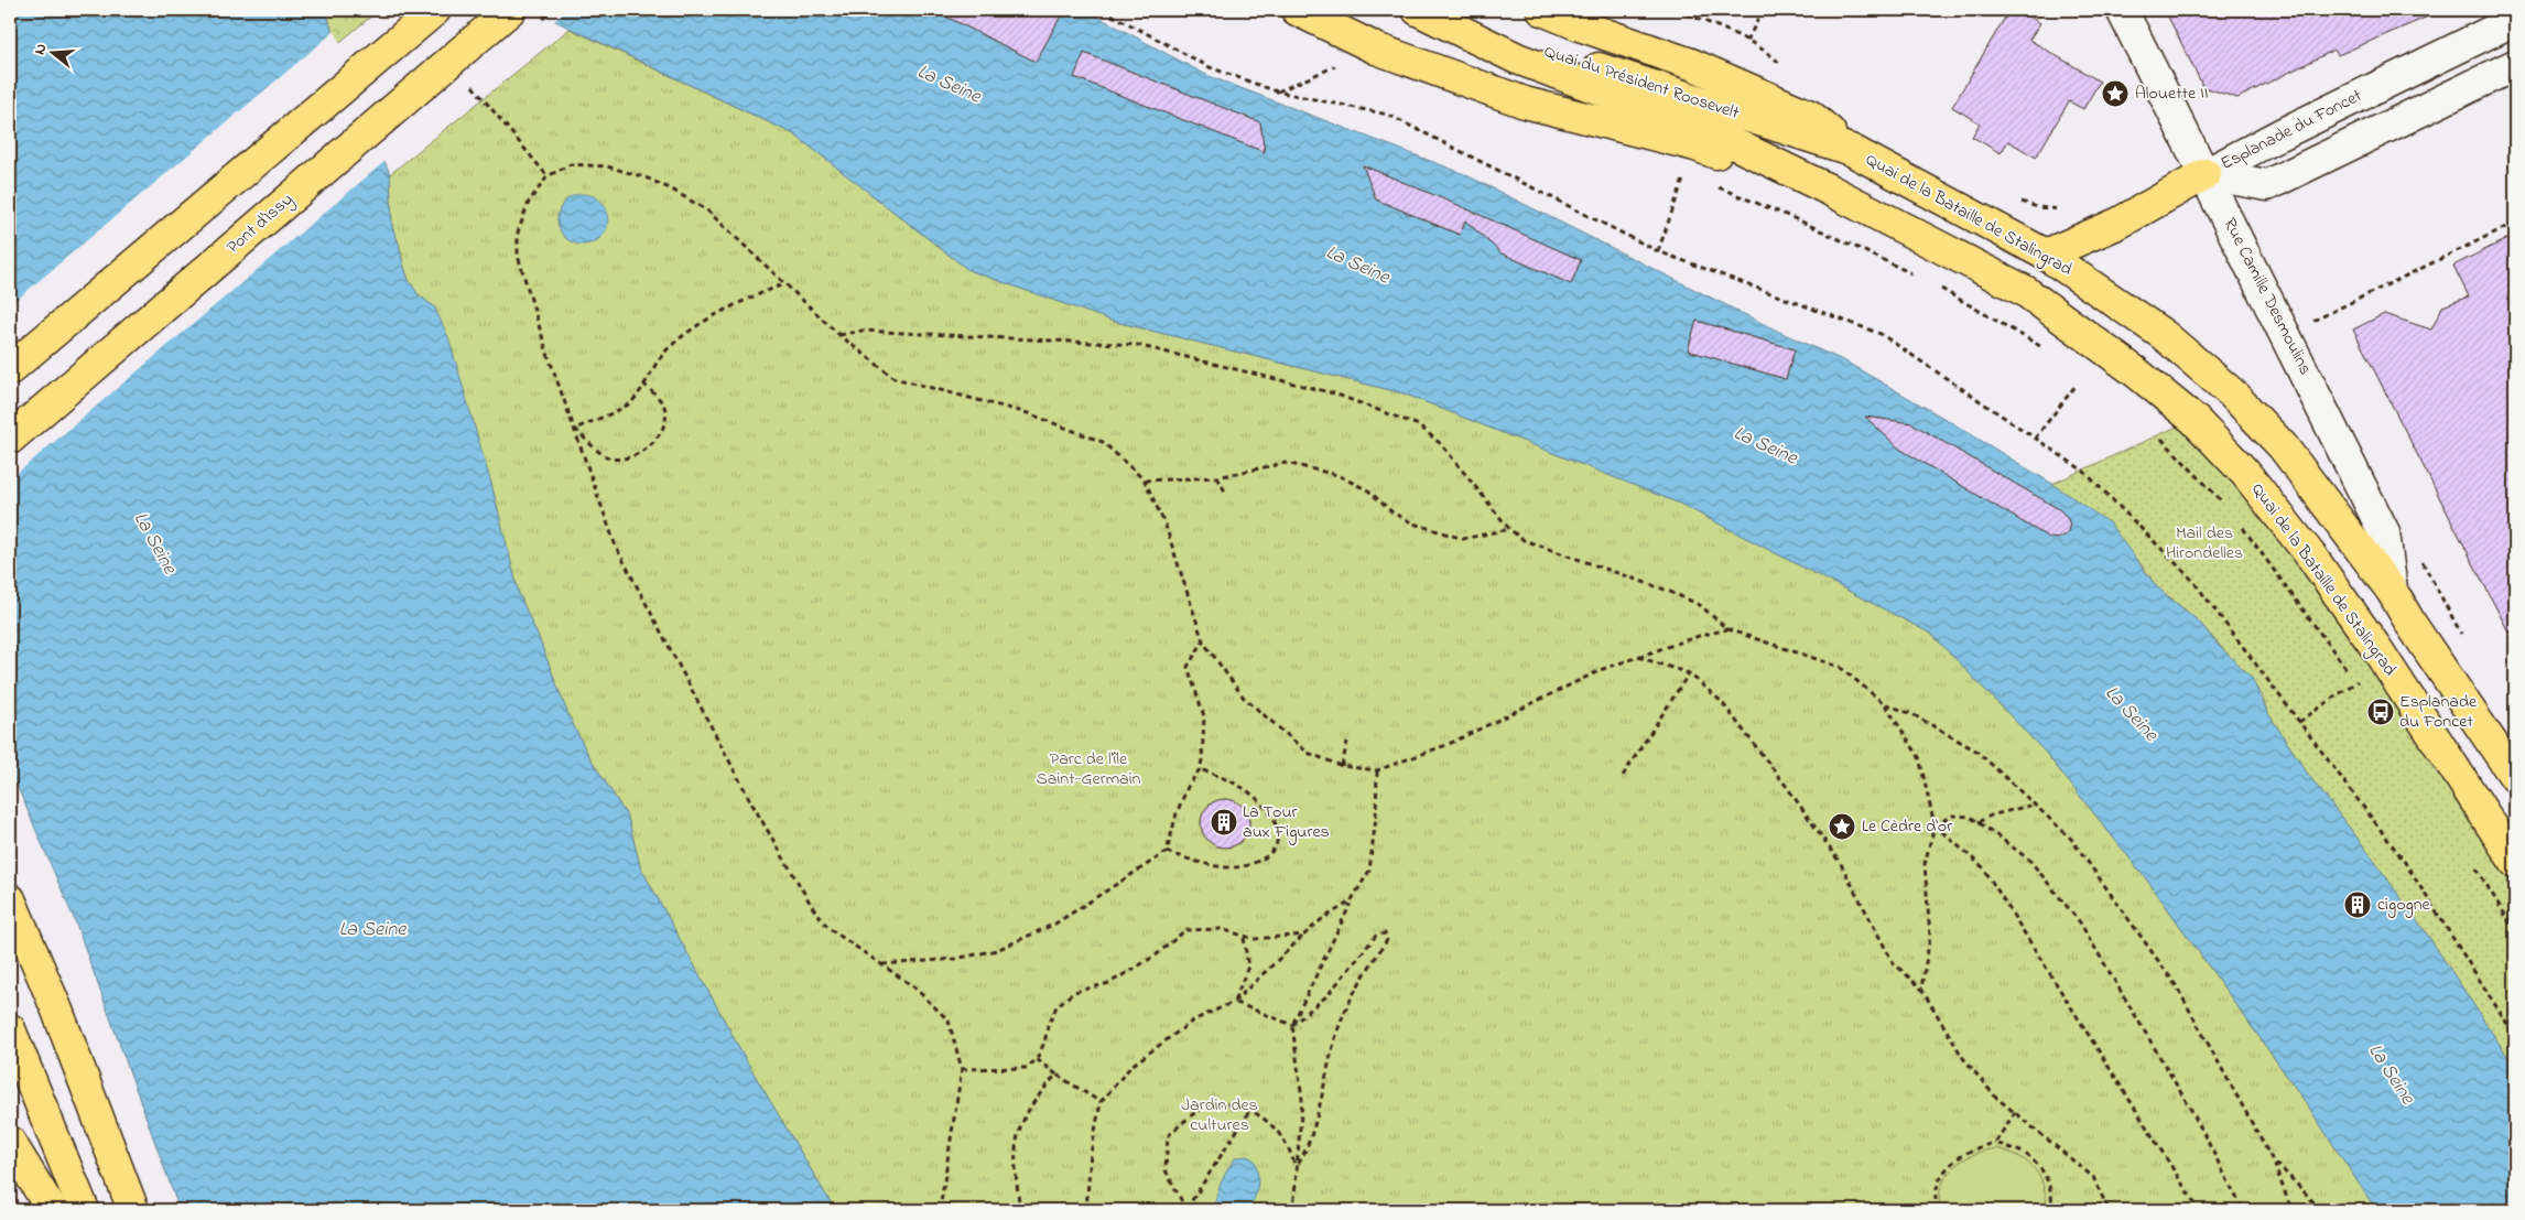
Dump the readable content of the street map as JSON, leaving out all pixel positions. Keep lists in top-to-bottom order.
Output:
{
  "streets": {
    "main road": ["Quai du Président Roosevelt", "Quai de la Bataille de Stalingrad", "Pont d'Issy"],
    "street": ["Esplanade du Foncet", "Rue Camille Desmoulins"]
  },
  "crossings": [
    ["Quai du Président Roosevelt", "Quai de la Bataille de Stalingrad"],
    ["Esplanade du Foncet", "Rue Camille Desmoulins"],
    ["Quai de la Bataille de Stalingrad", "Rue Camille Desmoulins"]
  ],
  "water": ["La Seine"],
  "parks": ["Mail des Hirondelles", "Parc de l'île Saint-Germain", "Jardin des cultures"],
  "places": {
    "place": ["Alouette II", "Le Cèdre d'or"],
    "bus stop": ["Esplanade du Foncet"],
    "building": ["La Tour aux Figures", "cigogne"]
  },
  "north": "left"
}
